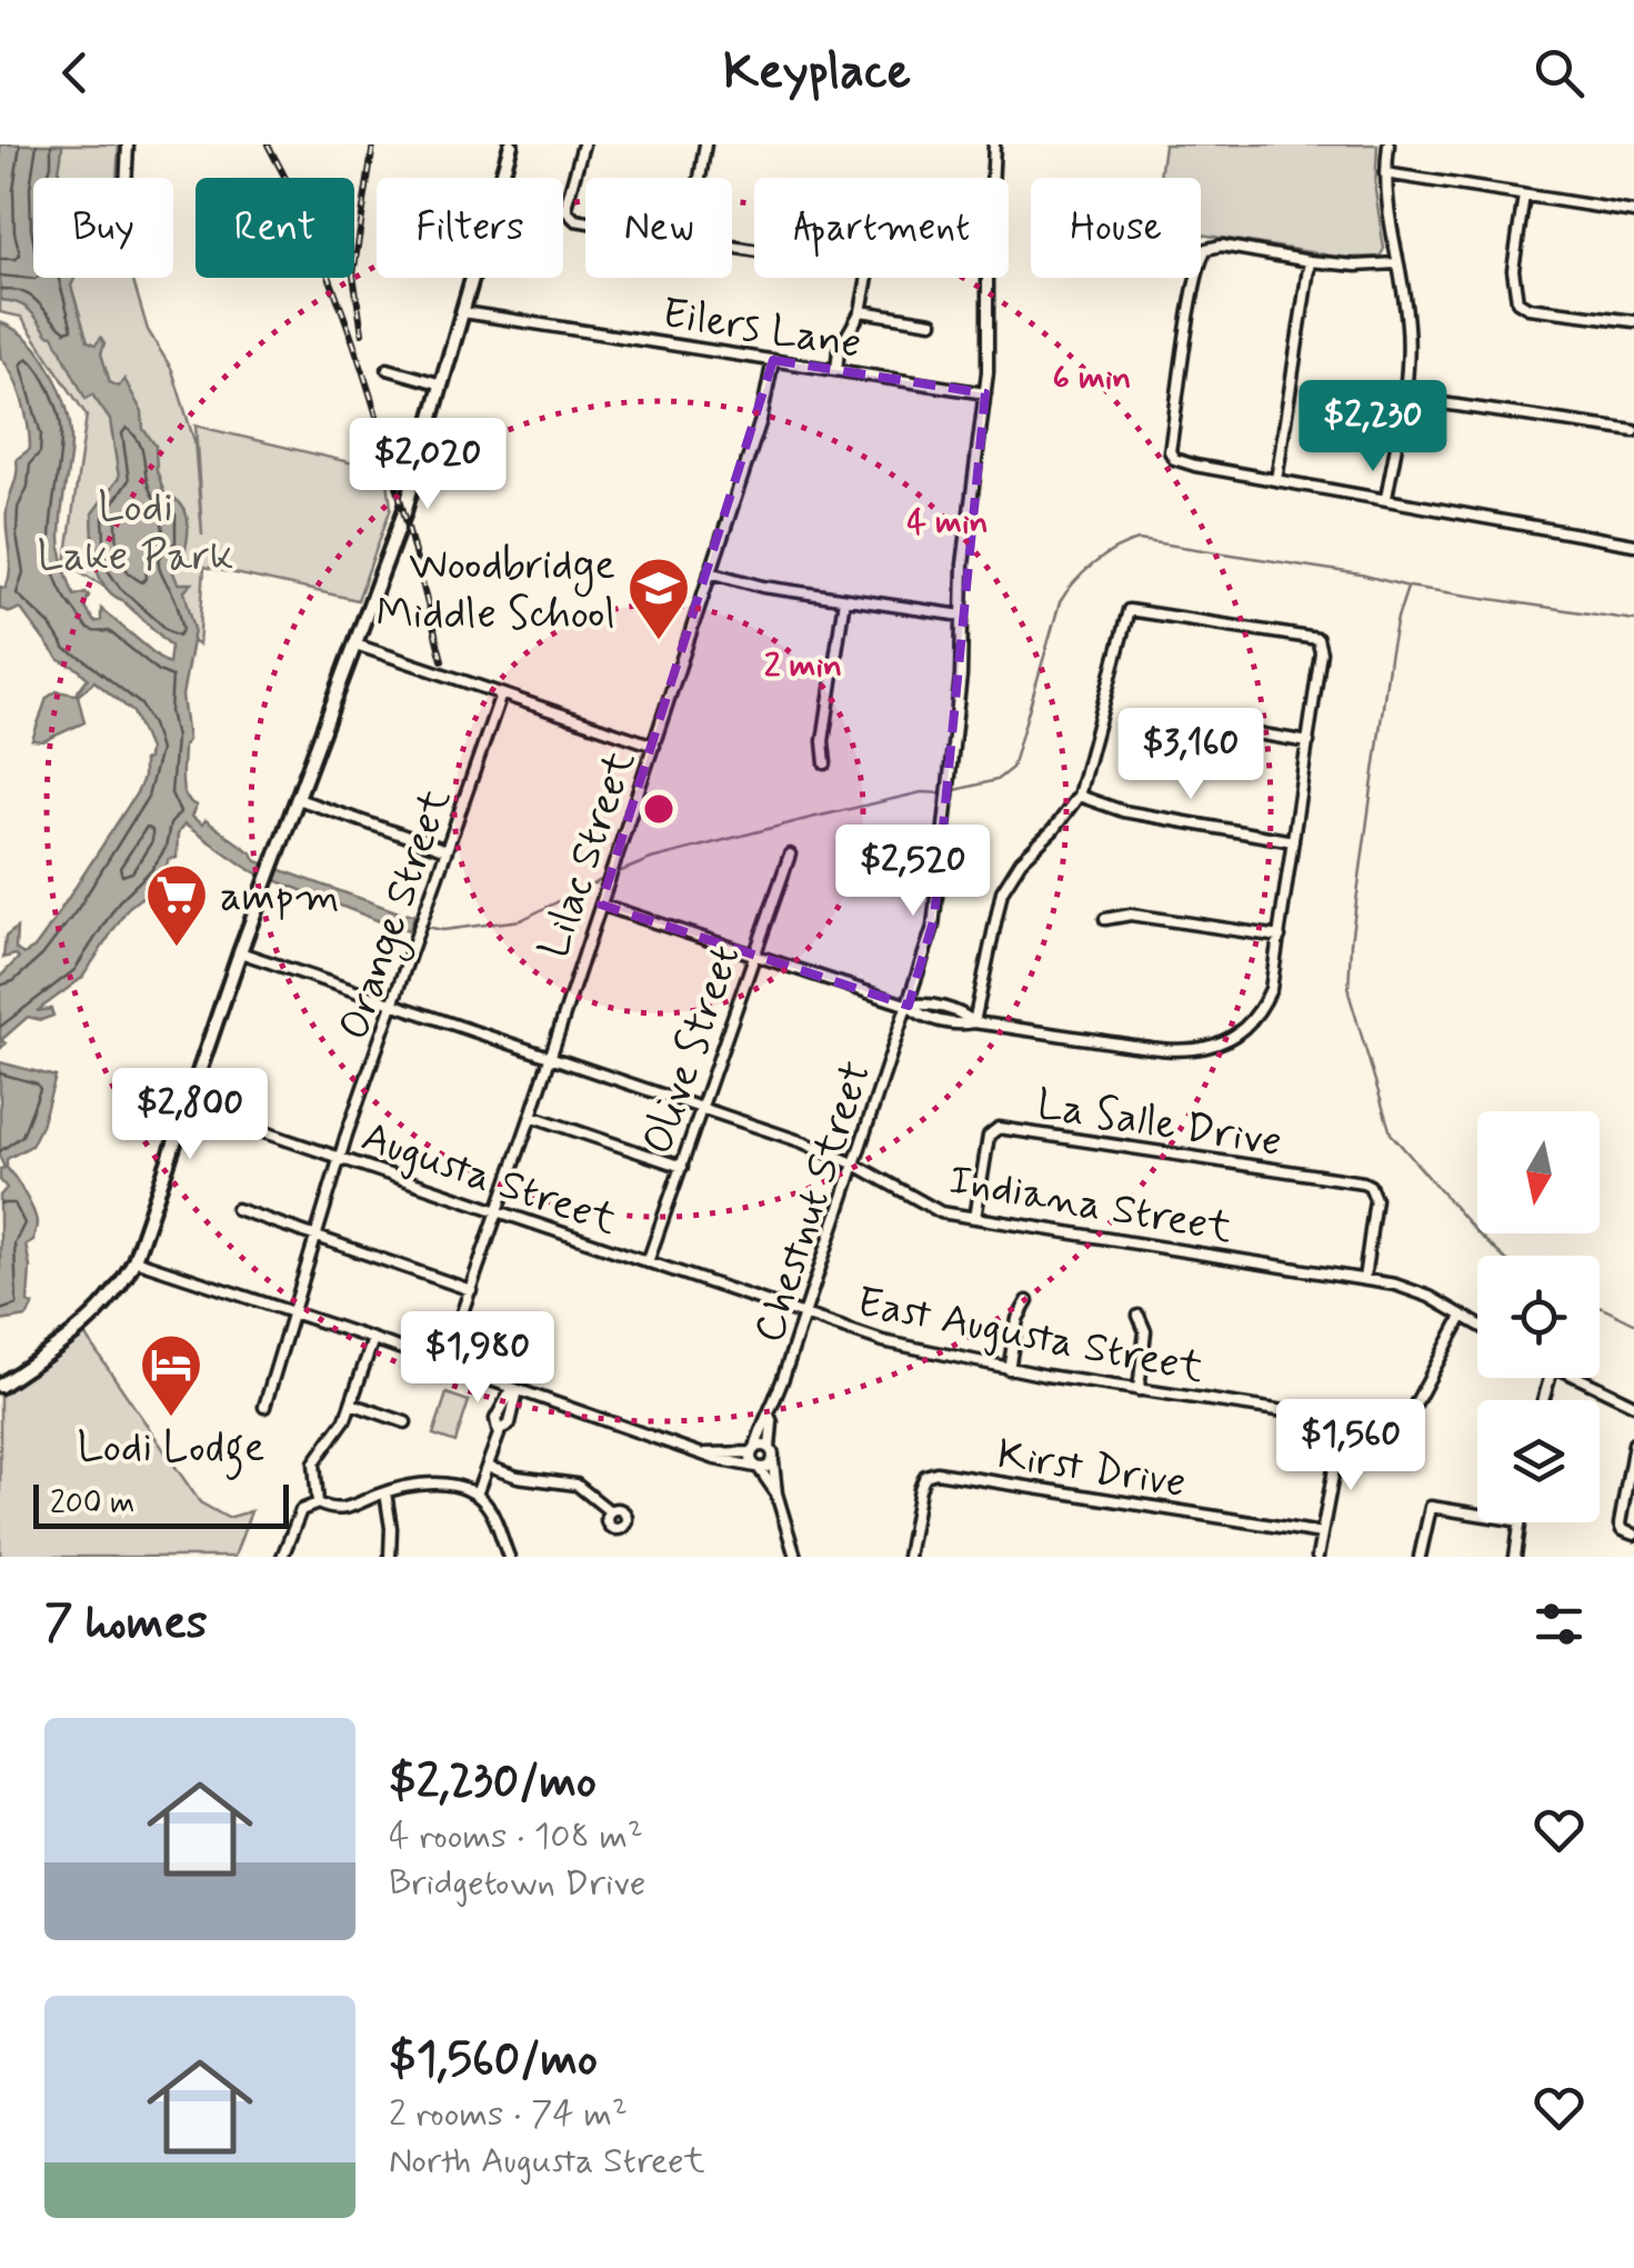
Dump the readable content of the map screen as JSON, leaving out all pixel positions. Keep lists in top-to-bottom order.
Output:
{
  "streets": {
    "street": [
      "Eilers Lane",
      "Lilac Street",
      "Orange Street",
      "Olive Street",
      "La Salle Drive",
      "Augusta Street",
      "Chestnut Street",
      "Indiana Street",
      "East Augusta Street",
      "Kirst Drive"
    ]
  },
  "crossings": [
    ["Eilers Lane", "Lilac Street"],
    ["Eilers Lane", "Chestnut Street"],
    ["Lilac Street", "Augusta Street"],
    ["Lilac Street", "Indiana Street"],
    ["Orange Street", "Augusta Street"],
    ["Orange Street", "Indiana Street"],
    ["Olive Street", "Augusta Street"],
    ["Olive Street", "Indiana Street"],
    ["Olive Street", "East Augusta Street"],
    ["La Salle Drive", "Indiana Street"],
    ["Augusta Street", "East Augusta Street"],
    ["Chestnut Street", "Indiana Street"],
    ["Chestnut Street", "East Augusta Street"],
    ["Indiana Street", "East Augusta Street"]
  ],
  "parks": ["Lodi Lake Park"],
  "places": {
    "school or university": ["Woodbridge Middle School"],
    "supermarket": ["ampm"],
    "hotel": ["Lodi Lodge"]
  },
  "scale_bar": "200 m",
  "north": "bottom",
  "page": {
    "header": "Keyplace",
    "chip": [
      "Buy",
      "Rent",
      "Filters",
      "New",
      "Apartment",
      "House"
    ],
    "price": [
      "$2,230",
      "$2,020",
      "$3,160",
      "$2,520",
      "$2,800",
      "$1,980",
      "$1,560"
    ],
    "scale": "200 m",
    "heading": "7 homes",
    "list": [
      {
        "name": "$2,230/mo",
        "note": "4 rooms · 108 m² · Bridgetown Drive"
      },
      {
        "name": "$1,560/mo",
        "note": "2 rooms · 74 m² · North Augusta Street"
      }
    ]
  },
  "rings": ["6 min", "4 min", "2 min"]
}
